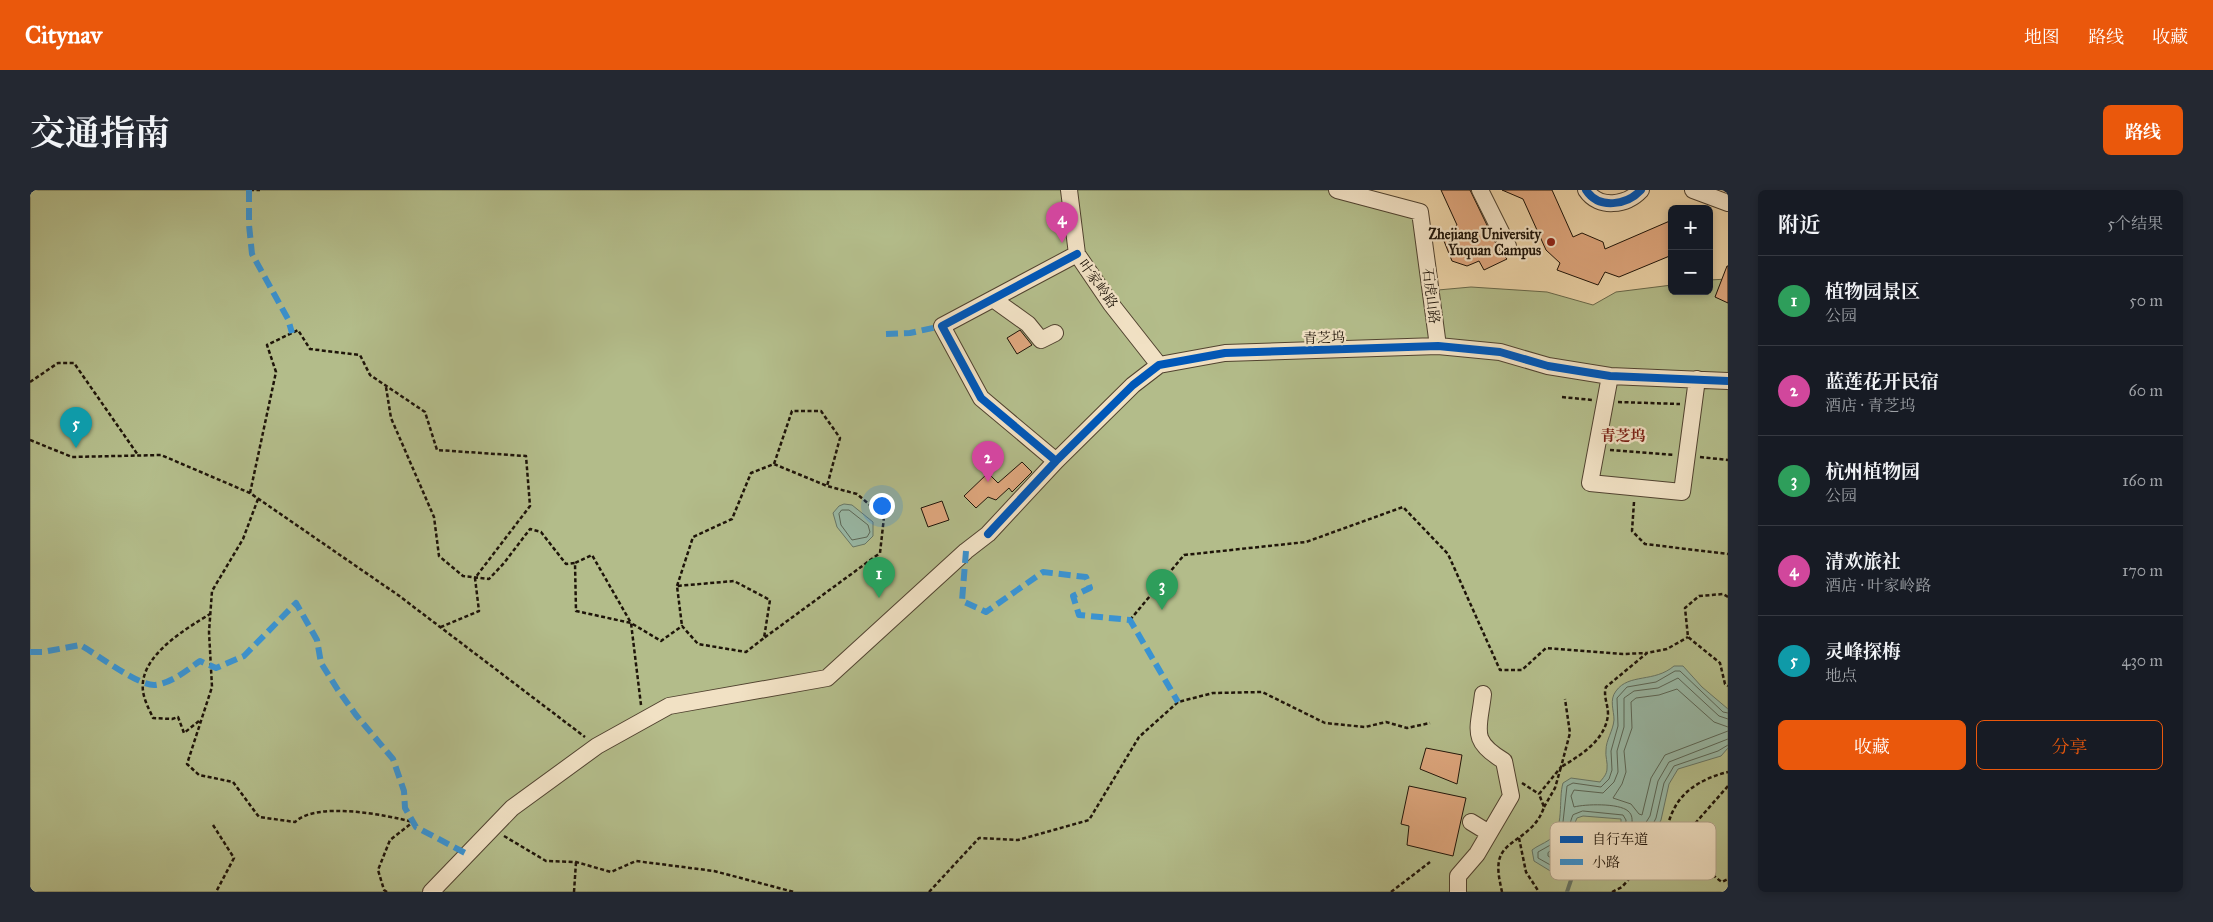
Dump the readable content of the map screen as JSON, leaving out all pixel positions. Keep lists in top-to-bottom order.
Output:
{
  "streets": {
    "street": ["叶家岭路", "石虎山路", "青芝坞"]
  },
  "crossings": [
    ["叶家岭路", "青芝坞"],
    ["石虎山路", "青芝坞"]
  ],
  "districts": ["青芝坞"],
  "places": ["Zhejiang University Yuquan Campus"],
  "legend": ["自行车道", "小路"],
  "page": {
    "header": "Citynav",
    "nav": ["地图", "路线", "收藏"],
    "title": "交通指南",
    "buttons": [
      "路线",
      ["收藏", "分享"]
    ],
    "heading": ["附近", "5个结果"],
    "pins": [
      "4",
      "5",
      "2",
      "1",
      "3"
    ],
    "map_buttons": ["+", "−"],
    "list": [
      {
        "mark": "1",
        "name": "植物园景区",
        "note": "公园",
        "value": "50 m"
      },
      {
        "mark": "2",
        "name": "蓝莲花开民宿",
        "note": "酒店 · 青芝坞",
        "value": "60 m"
      },
      {
        "mark": "3",
        "name": "杭州植物园",
        "note": "公园",
        "value": "160 m"
      },
      {
        "mark": "4",
        "name": "清欢旅社",
        "note": "酒店 · 叶家岭路",
        "value": "170 m"
      },
      {
        "mark": "5",
        "name": "灵峰探梅",
        "note": "地点",
        "value": "430 m"
      }
    ]
  }
}
